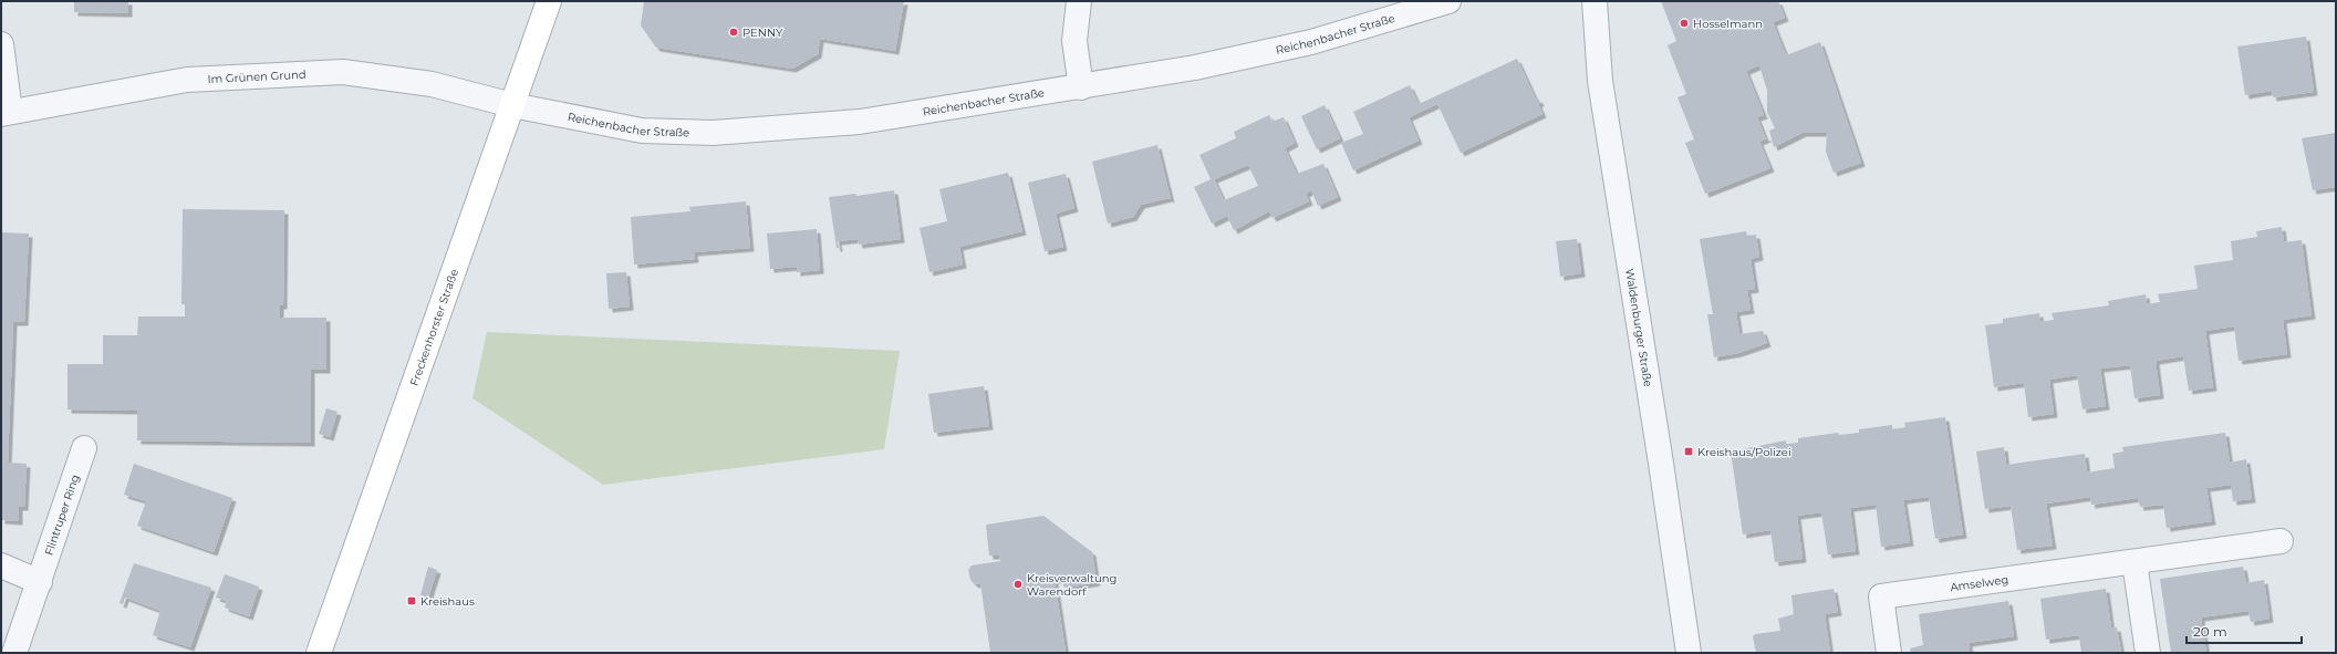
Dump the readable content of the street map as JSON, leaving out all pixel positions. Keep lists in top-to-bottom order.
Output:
{
  "streets": {
    "main road": ["Freckenhorster Straße"],
    "street": [
      "Reichenbacher Straße",
      "Im Grünen Grund",
      "Waldenburger Straße",
      "Flintruper Ring",
      "Amselweg"
    ]
  },
  "crossings": [
    ["Reichenbacher Straße", "Im Grünen Grund"],
    ["Reichenbacher Straße", "Freckenhorster Straße"],
    ["Im Grünen Grund", "Freckenhorster Straße"]
  ],
  "places": {
    "other": ["Hosselmann", "PENNY", "Kreisverwaltung Warendorf"],
    "transit": ["Kreishaus/Polizei", "Kreishaus"]
  },
  "scale_bar": "20 m"
}
